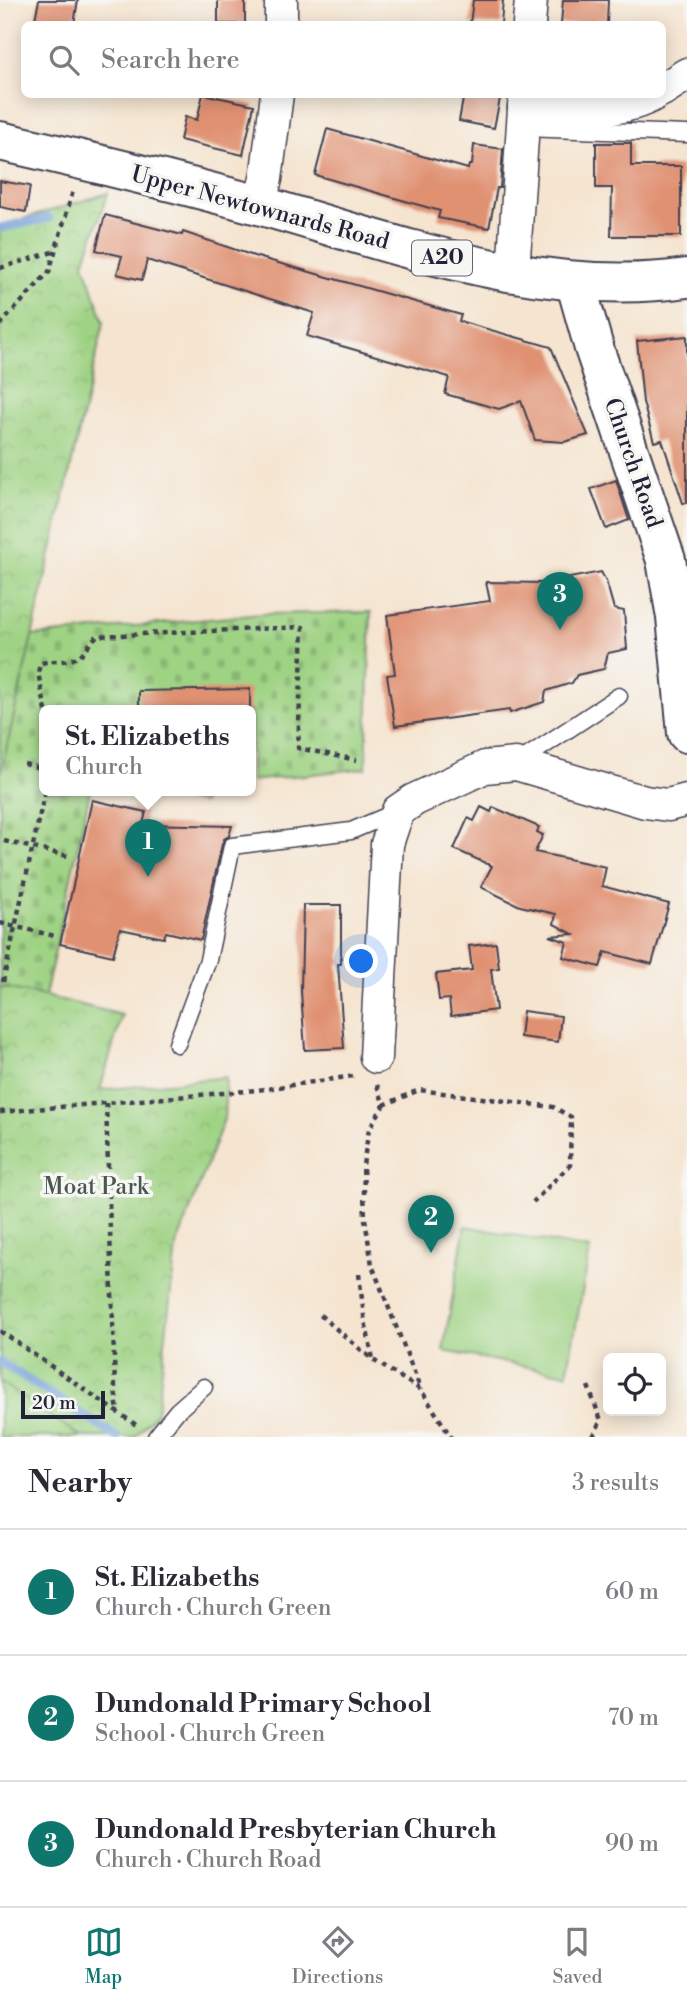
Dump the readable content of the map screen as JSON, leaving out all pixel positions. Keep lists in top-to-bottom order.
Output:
{
  "streets": {
    "main road": ["Upper Newtownards Road", "A20", "Church Road"]
  },
  "crossings": [
    ["Upper Newtownards Road", "Church Road"]
  ],
  "parks": ["Moat Park"],
  "scale_bar": "20 m",
  "page": {
    "search": "Search here",
    "pins": ["3", "1", "2"],
    "popup": ["St. Elizabeths", "Church"],
    "scale": "20 m",
    "heading": ["Nearby", "3 results"],
    "list": [
      {
        "mark": "1",
        "name": "St. Elizabeths",
        "note": "Church · Church Green",
        "value": "60 m"
      },
      {
        "mark": "2",
        "name": "Dundonald Primary School",
        "note": "School · Church Green",
        "value": "70 m"
      },
      {
        "mark": "3",
        "name": "Dundonald Presbyterian Church",
        "note": "Church · Church Road",
        "value": "90 m"
      }
    ],
    "nav": ["Map", "Directions", "Saved"]
  }
}
